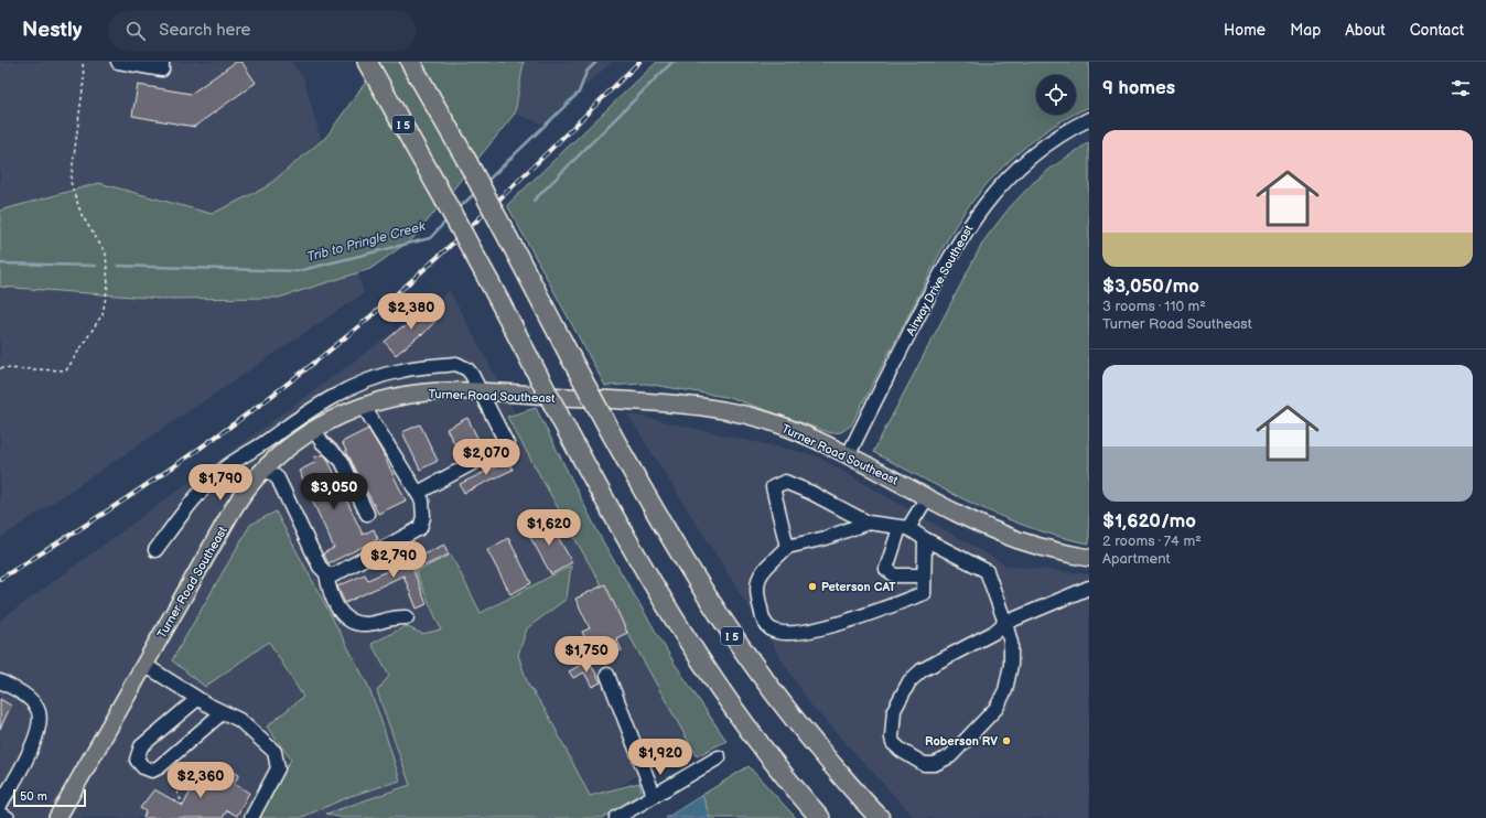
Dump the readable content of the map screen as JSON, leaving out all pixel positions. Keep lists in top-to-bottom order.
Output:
{
  "streets": {
    "highway": ["I 5"],
    "main road": ["Turner Road Southeast"],
    "street": ["Airway Drive Southeast"]
  },
  "crossings": [
    ["Airway Drive Southeast", "Turner Road Southeast"]
  ],
  "water": ["Trib to Pringle Creek"],
  "places": ["Peterson CAT", "Roberson RV"],
  "scale_bar": "50 m",
  "page": {
    "header": "Nestly",
    "search": "Search here",
    "nav": [
      "Home",
      "Map",
      "About",
      "Contact"
    ],
    "heading": "9 homes",
    "list": [
      {
        "name": "$3,050/mo",
        "note": "3 rooms · 110 m² · Turner Road Southeast"
      },
      {
        "name": "$1,620/mo",
        "note": "2 rooms · 74 m² · Apartment"
      }
    ],
    "price": [
      "$2,380",
      "$2,070",
      "$1,790",
      "$3,050",
      "$1,620",
      "$2,790",
      "$1,750",
      "$1,920",
      "$2,360"
    ],
    "scale": "50 m"
  }
}
